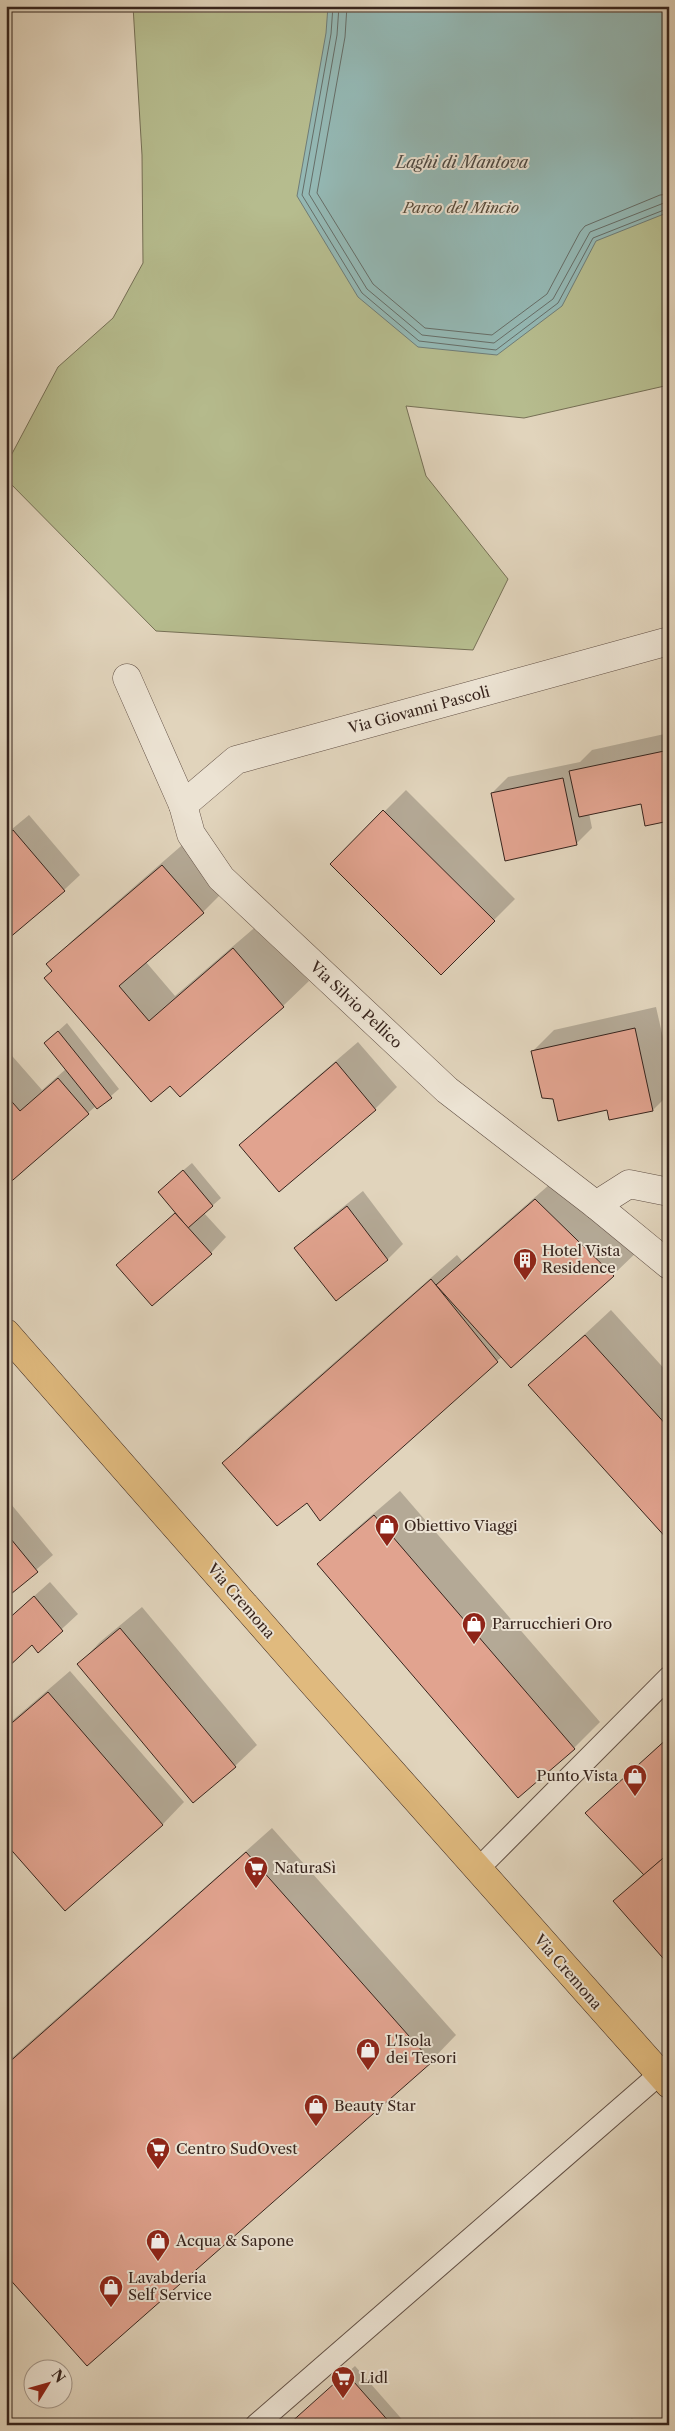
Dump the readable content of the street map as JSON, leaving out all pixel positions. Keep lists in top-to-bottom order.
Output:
{
  "streets": {
    "main road": ["Via Cremona"],
    "street": ["Via Giovanni Pascoli", "Via Silvio Pellico"]
  },
  "crossings": [
    ["Via Giovanni Pascoli", "Via Silvio Pellico"]
  ],
  "water": ["Laghi di Mantova"],
  "parks": ["Parco del Mincio"],
  "places": {
    "building": ["Hotel Vista Residence"],
    "shop": [
      "Obiettivo Viaggi",
      "Parrucchieri Oro",
      "Punto Vista",
      "L'Isola dei Tesori",
      "Beauty Star",
      "Acqua & Sapone",
      "Lavabderia Self Service"
    ],
    "supermarket": ["NaturaSì", "Centro SudOvest", "Lidl"]
  },
  "north": "top right"
}
